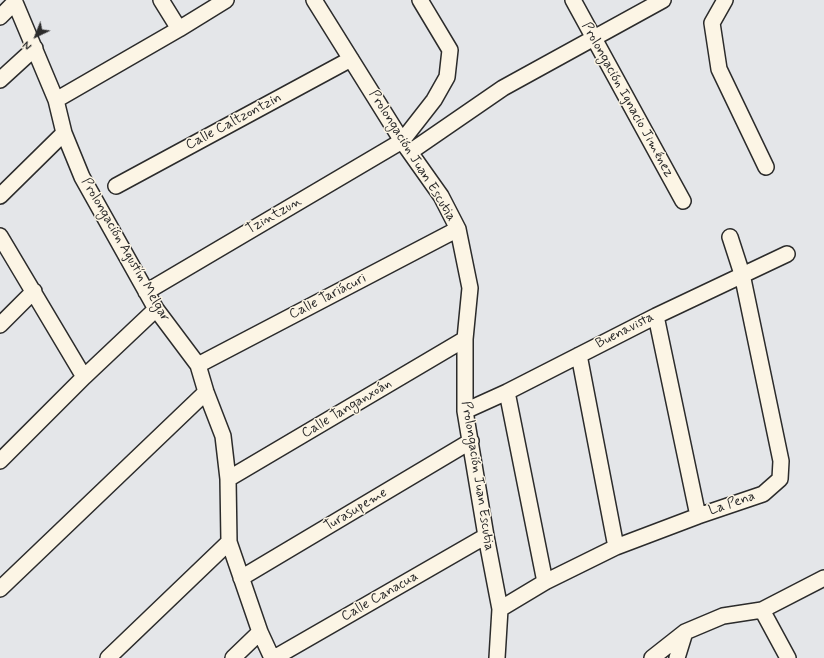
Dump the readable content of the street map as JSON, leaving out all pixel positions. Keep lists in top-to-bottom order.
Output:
{
  "streets": {
    "street": [
      "Prolongación Ignacio Jiménez",
      "Calle Caltzontzin",
      "Prolongación Juan Escutia",
      "Tzintzun",
      "Prolongación Agustín Melgar",
      "Calle Tariácuri",
      "Buenavista",
      "Calle Tanganxoán",
      "La Pena",
      "Turasupeme",
      "Calle Canacua"
    ]
  },
  "crossings": [
    ["Prolongación Ignacio Jiménez", "Tzintzun"],
    ["Calle Caltzontzin", "Prolongación Juan Escutia"],
    ["Prolongación Juan Escutia", "Tzintzun"],
    ["Prolongación Juan Escutia", "Calle Tariácuri"],
    ["Prolongación Juan Escutia", "Buenavista"],
    ["Prolongación Juan Escutia", "Calle Tanganxoán"],
    ["Prolongación Juan Escutia", "La Pena"],
    ["Prolongación Juan Escutia", "Turasupeme"],
    ["Prolongación Juan Escutia", "Calle Canacua"],
    ["Tzintzun", "Prolongación Agustín Melgar"],
    ["Prolongación Agustín Melgar", "Calle Tariácuri"],
    ["Prolongación Agustín Melgar", "Calle Tanganxoán"],
    ["Prolongación Agustín Melgar", "Turasupeme"],
    ["Prolongación Agustín Melgar", "Calle Canacua"],
    ["Buenavista", "La Pena"]
  ],
  "north": "bottom left"
}
